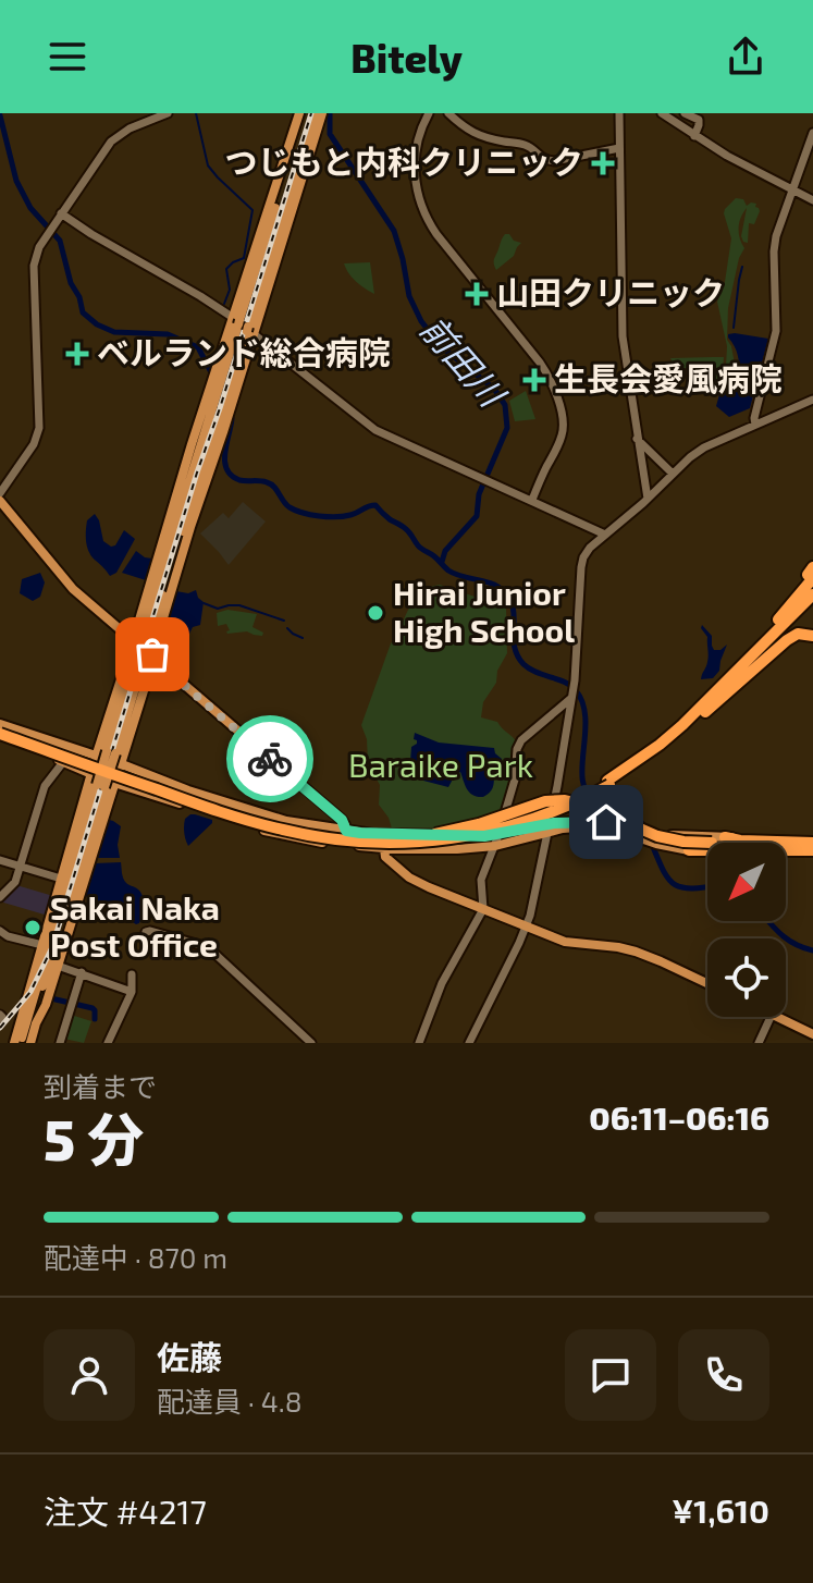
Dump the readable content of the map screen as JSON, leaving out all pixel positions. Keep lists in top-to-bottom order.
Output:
{
  "water": ["前田川"],
  "parks": ["Baraike Park"],
  "places": {
    "health": [
      "つじもと内科クリニック",
      "山田クリニック",
      "ベルランド総合病院",
      "生長会愛風病院"
    ],
    "other": ["Hirai Junior High School", "Sakai Naka Post Office"]
  },
  "north": "bottom left",
  "page": {
    "header": "Bitely",
    "heading": ["5 分", "到着まで", "06:11–06:16"],
    "panel": [
      "佐藤",
      "配達員 · 4.8",
      "注文 #4217",
      "¥1,610"
    ],
    "bar": "配達中 · 870 m"
  }
}
